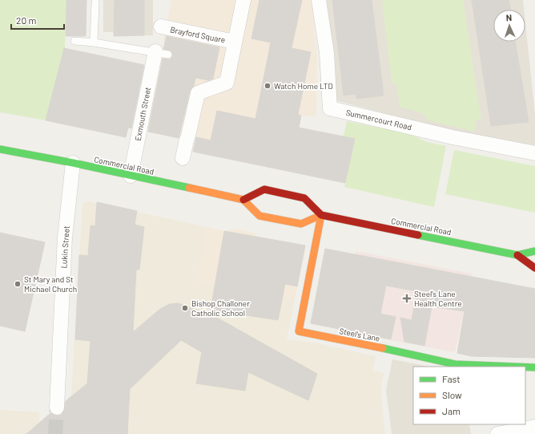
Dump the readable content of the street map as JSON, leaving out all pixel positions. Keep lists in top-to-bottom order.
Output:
{
  "streets": {
    "main road": ["Commercial Road", "Steel's Lane"],
    "street": [
      "Brayford Square",
      "Exmouth Street",
      "Summercourt Road",
      "Lukin Street"
    ]
  },
  "crossings": [
    ["Exmouth Street", "Commercial Road"],
    ["Commercial Road", "Lukin Street"],
    ["Commercial Road", "Steel's Lane"]
  ],
  "places": {
    "other": ["Watch Home LTD", "St Mary and St Michael Church", "Bishop Challoner Catholic School"],
    "health": ["Steel's Lane Health Centre"]
  },
  "legend": ["Fast", "Slow", "Jam"],
  "scale_bar": "20 m",
  "north": "top"
}
